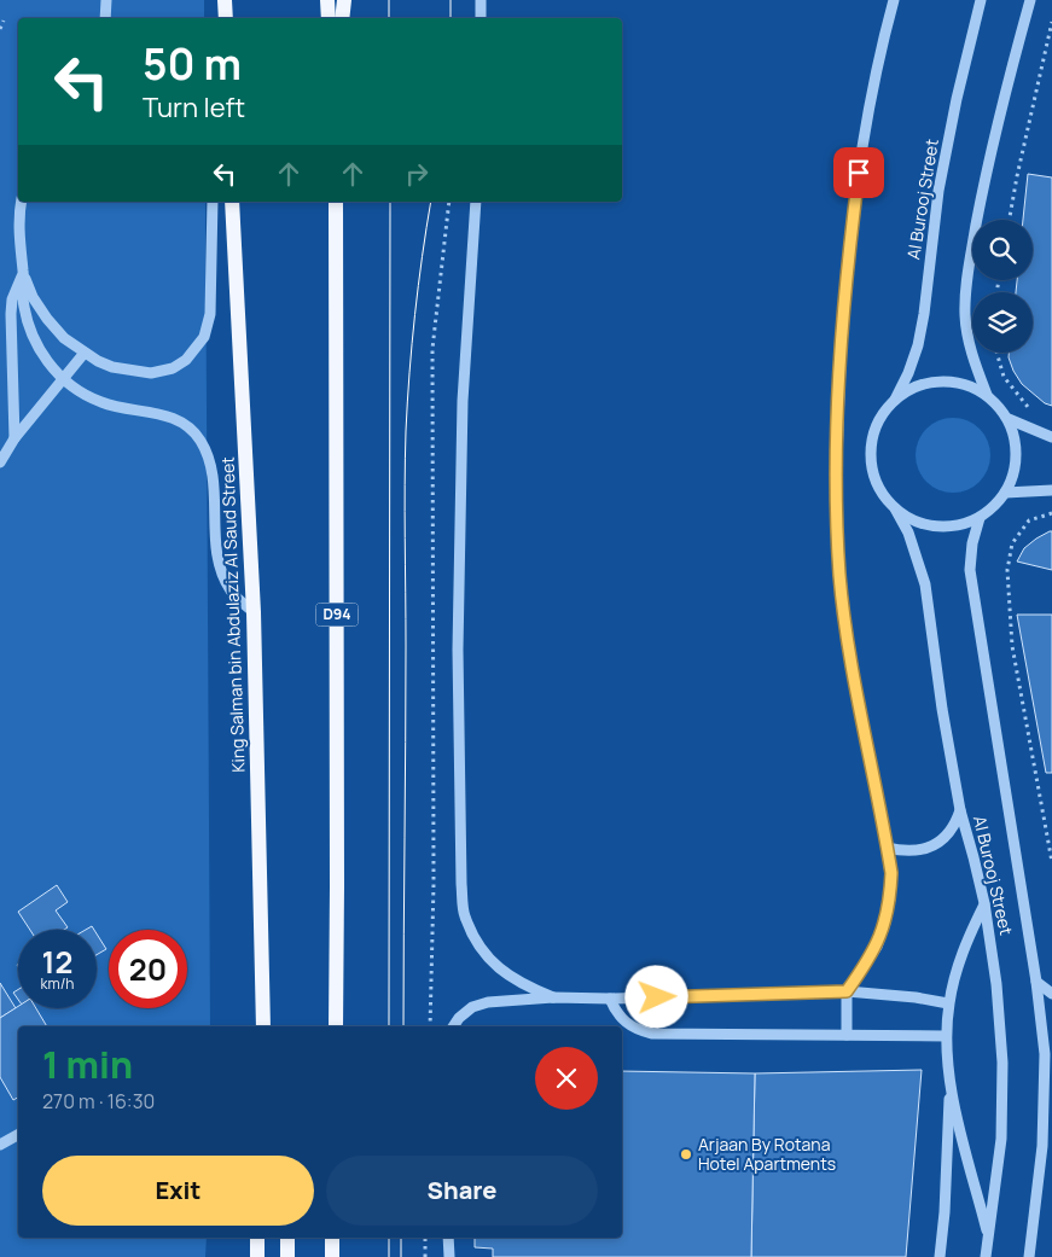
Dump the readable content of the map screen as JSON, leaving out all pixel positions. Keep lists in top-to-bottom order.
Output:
{
  "streets": {
    "main road": ["King Salman bin Abdulaziz Al Saud Street", "D94"],
    "street": ["Al Burooj Street"]
  },
  "places": ["Arjaan By Rotana Hotel Apartments"],
  "page": {
    "turn": ["50 m", "Turn left"],
    "speed": "12 km/h",
    "limit": "20",
    "heading": ["1 min", "270 m · 16:30"],
    "buttons": ["Exit", "Share"]
  }
}
